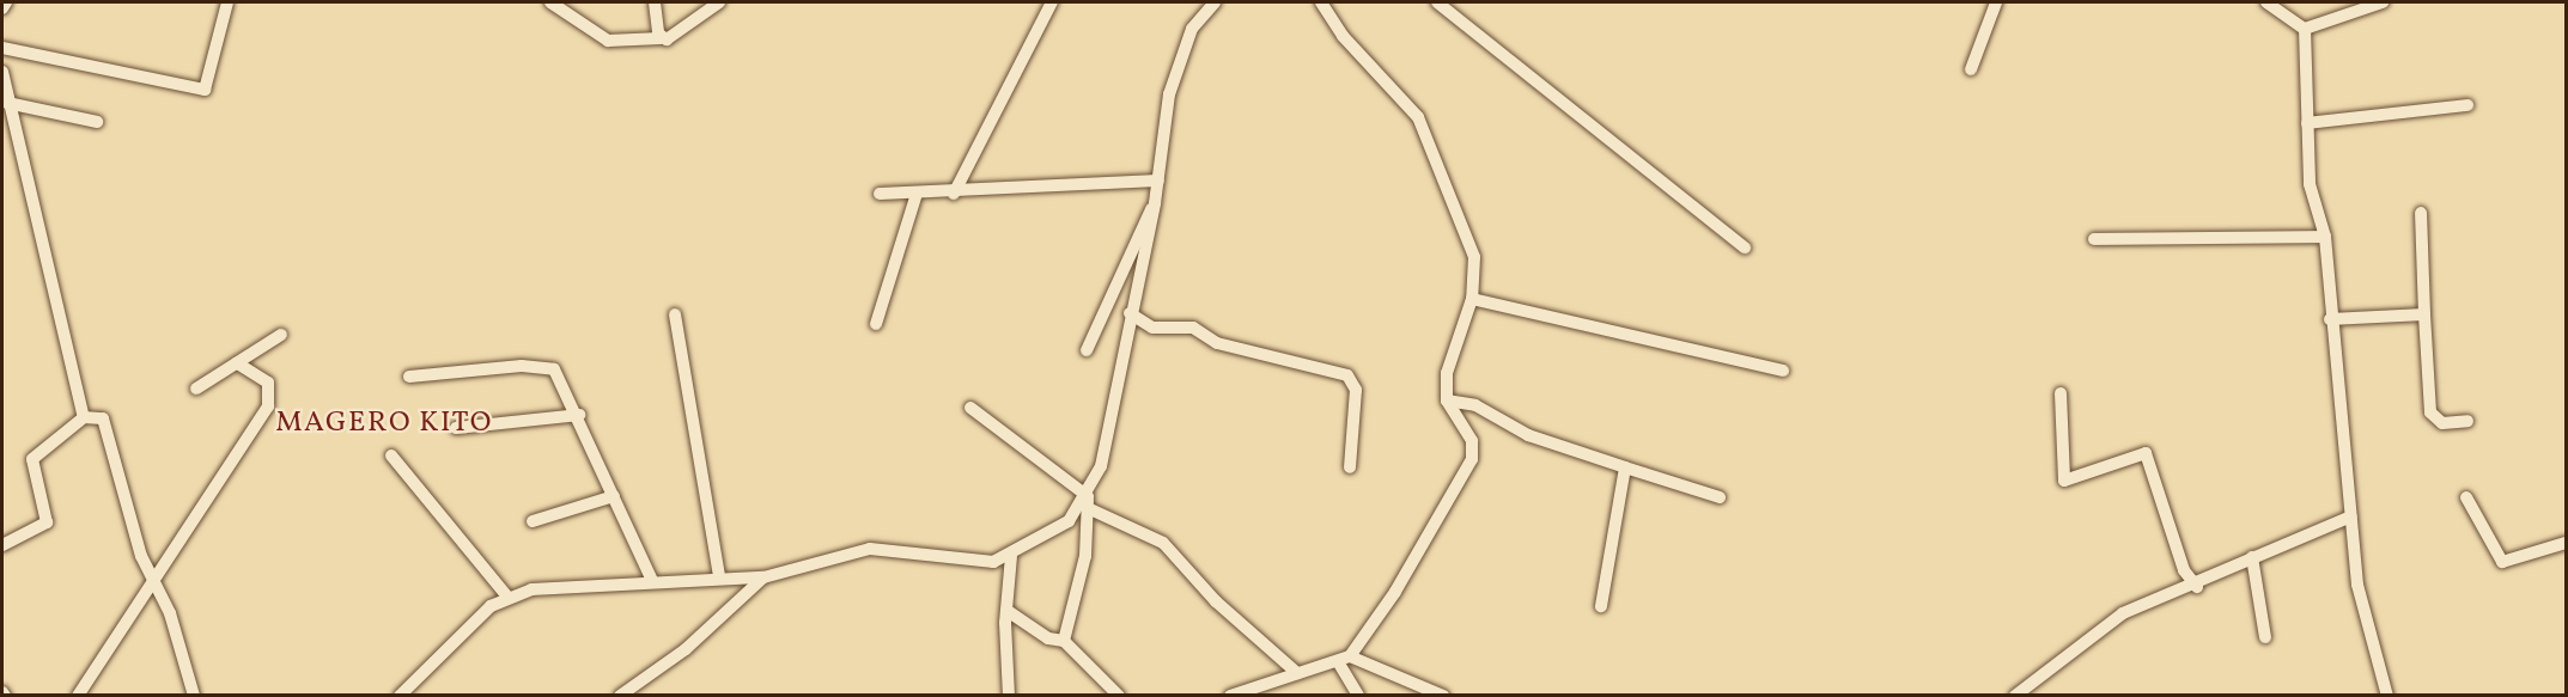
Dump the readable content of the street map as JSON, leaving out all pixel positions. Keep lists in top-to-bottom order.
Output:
{
  "districts": ["MAGERO KITO"]
}
